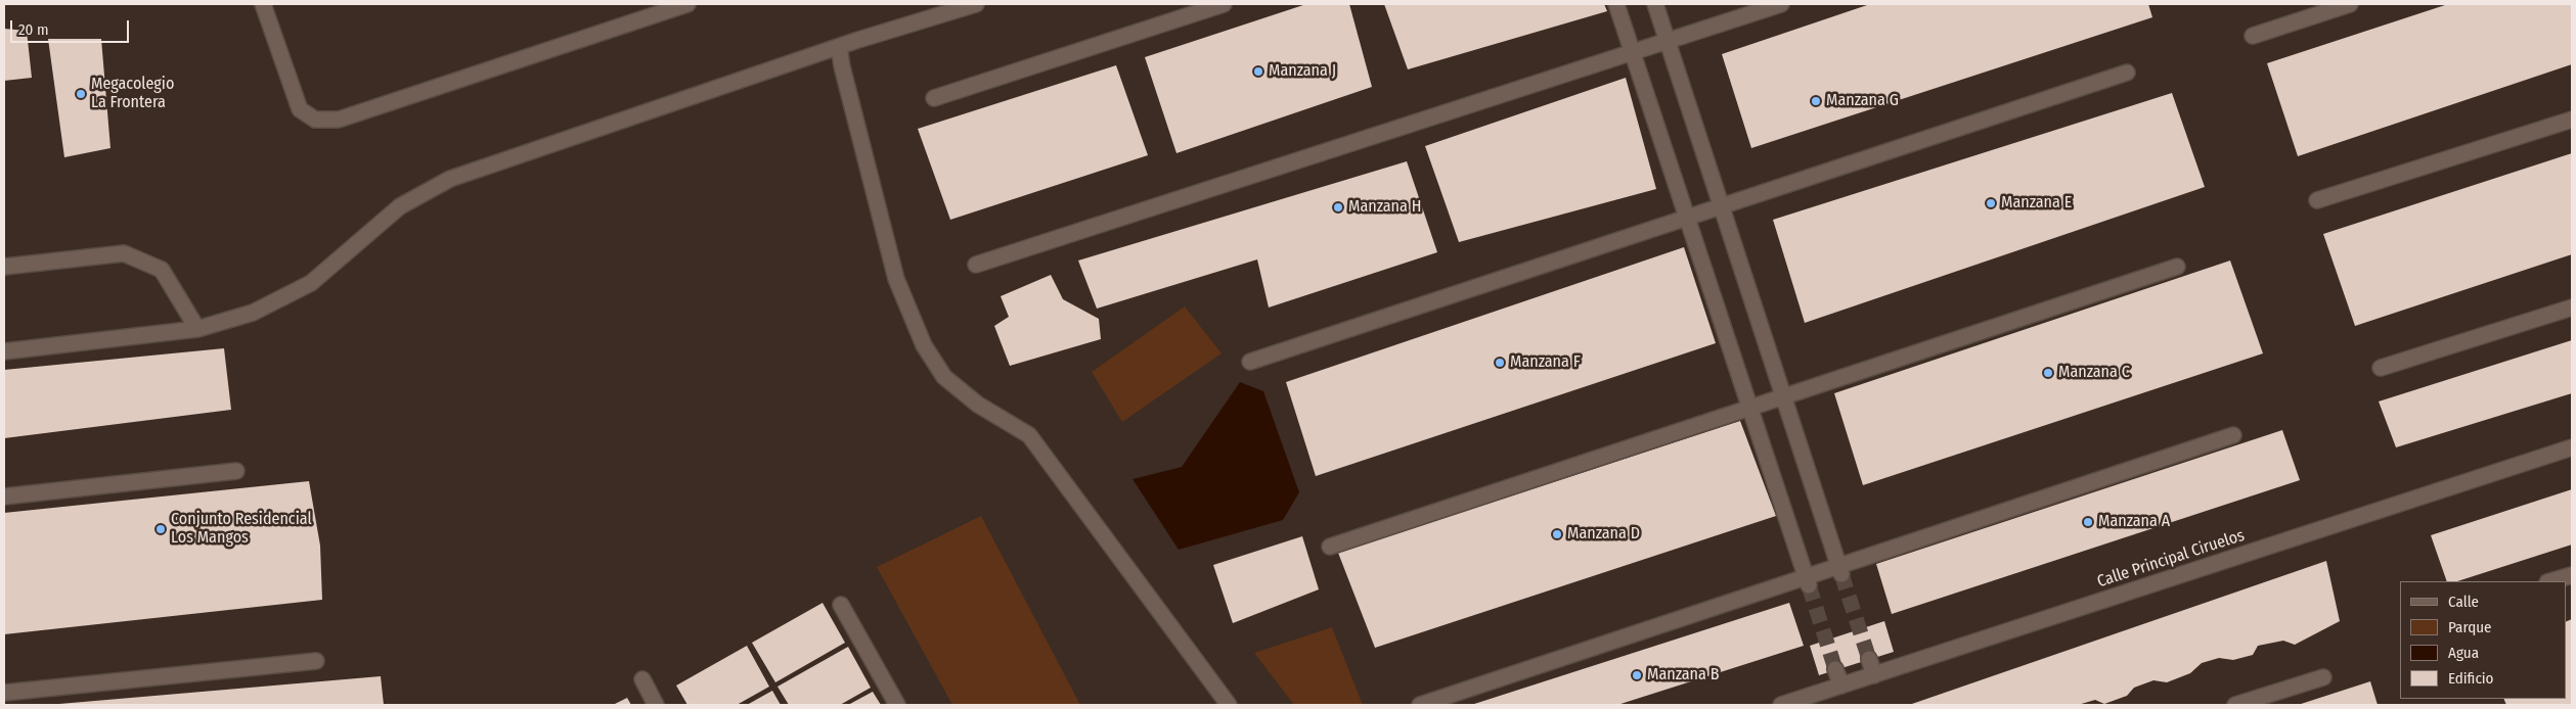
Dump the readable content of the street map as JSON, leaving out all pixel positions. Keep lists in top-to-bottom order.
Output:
{
  "streets": {
    "street": ["Calle Principal Ciruelos"]
  },
  "places": [
    "Manzana J",
    "Megacolegio La Frontera",
    "Manzana G",
    "Manzana E",
    "Manzana H",
    "Manzana F",
    "Manzana C",
    "Manzana A",
    "Conjunto Residencial Los Mangos",
    "Manzana D",
    "Manzana B"
  ],
  "legend": [
    "Calle",
    "Parque",
    "Agua",
    "Edificio"
  ],
  "scale_bar": "20 m"
}
